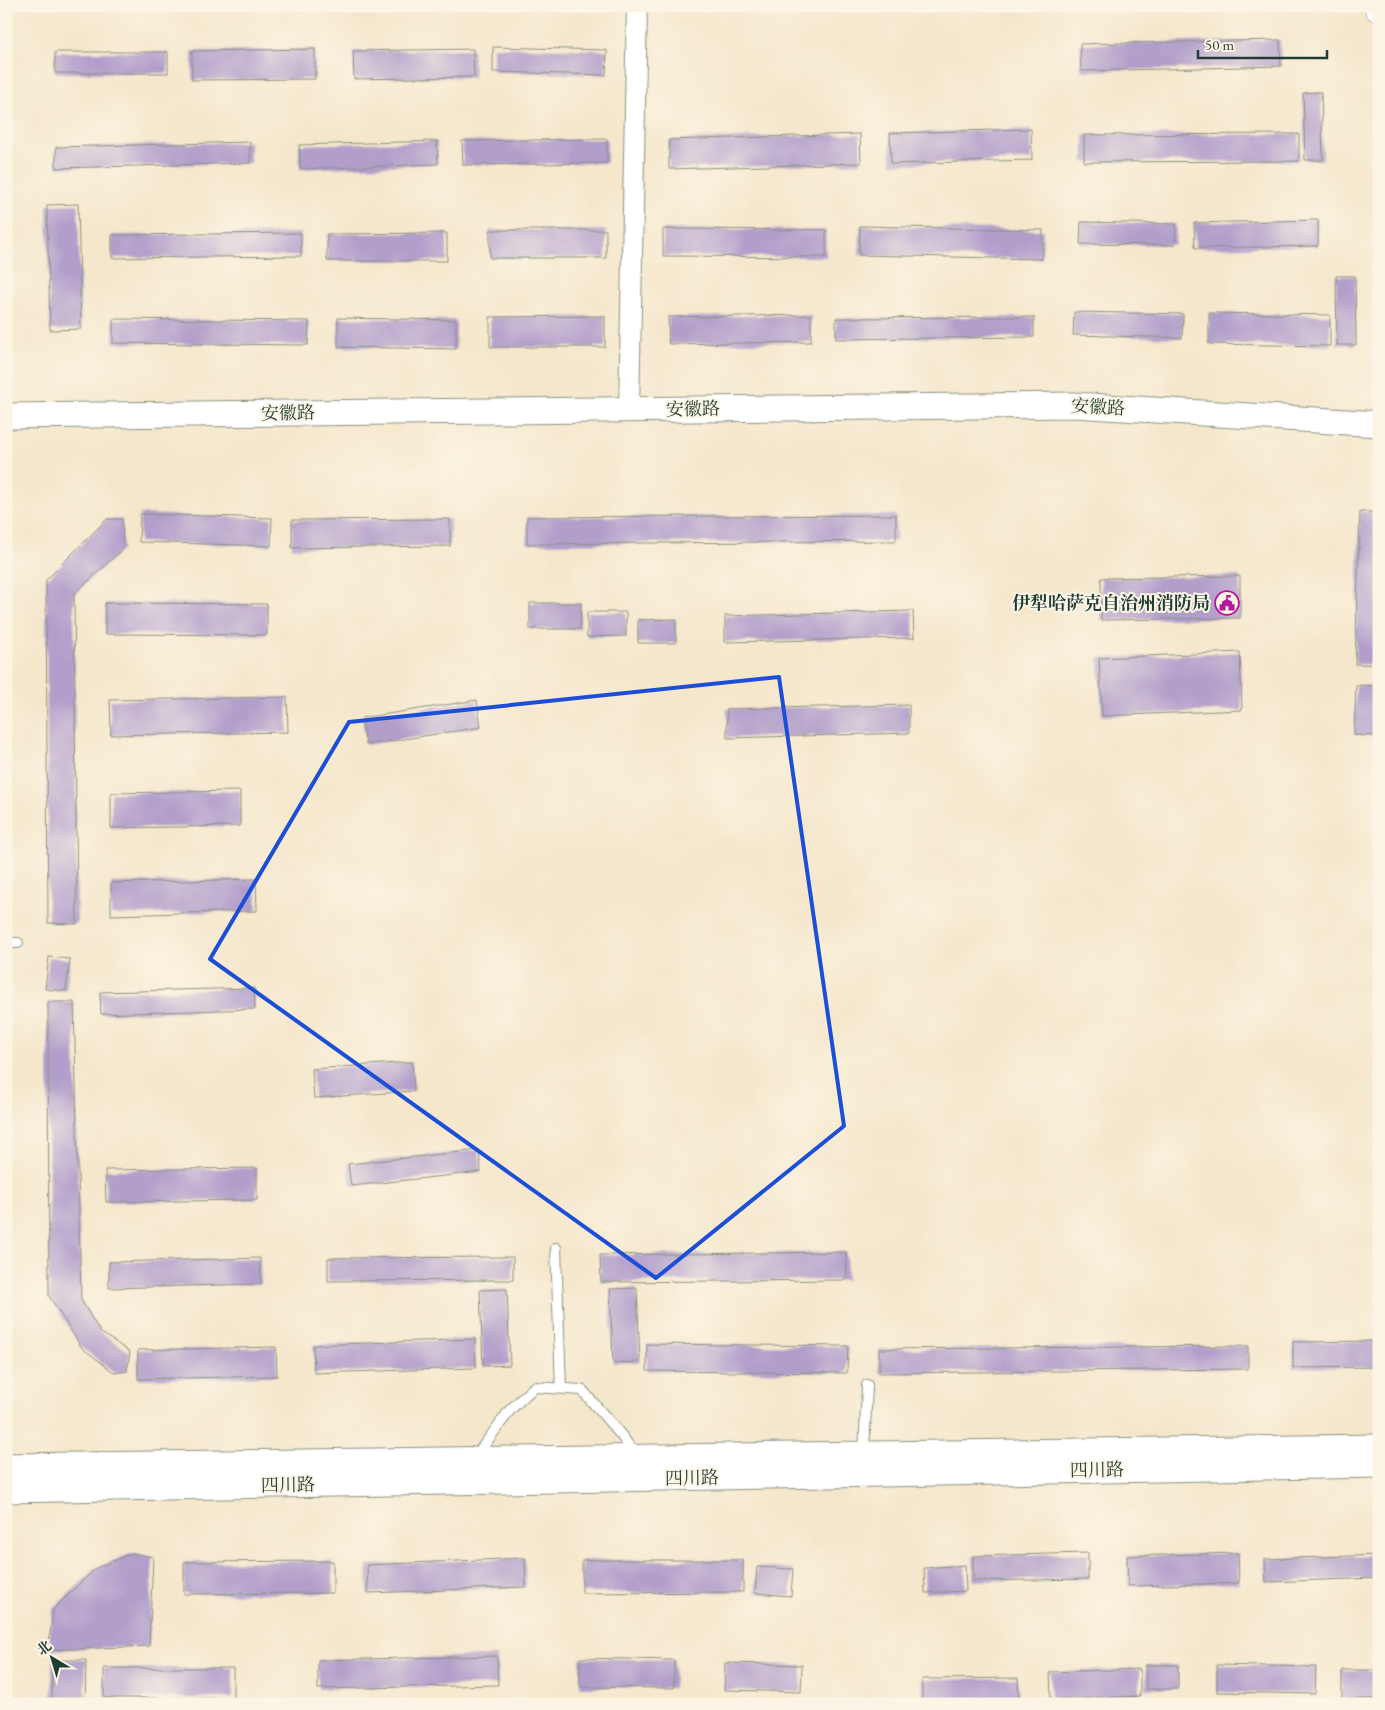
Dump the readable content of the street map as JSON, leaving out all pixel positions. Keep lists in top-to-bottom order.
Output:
{
  "streets": {
    "street": ["安徽路", "四川路"]
  },
  "places": {
    "public building": ["伊犁哈萨克自治州消防局"]
  },
  "scale_bar": "50 m",
  "north": "top left"
}
